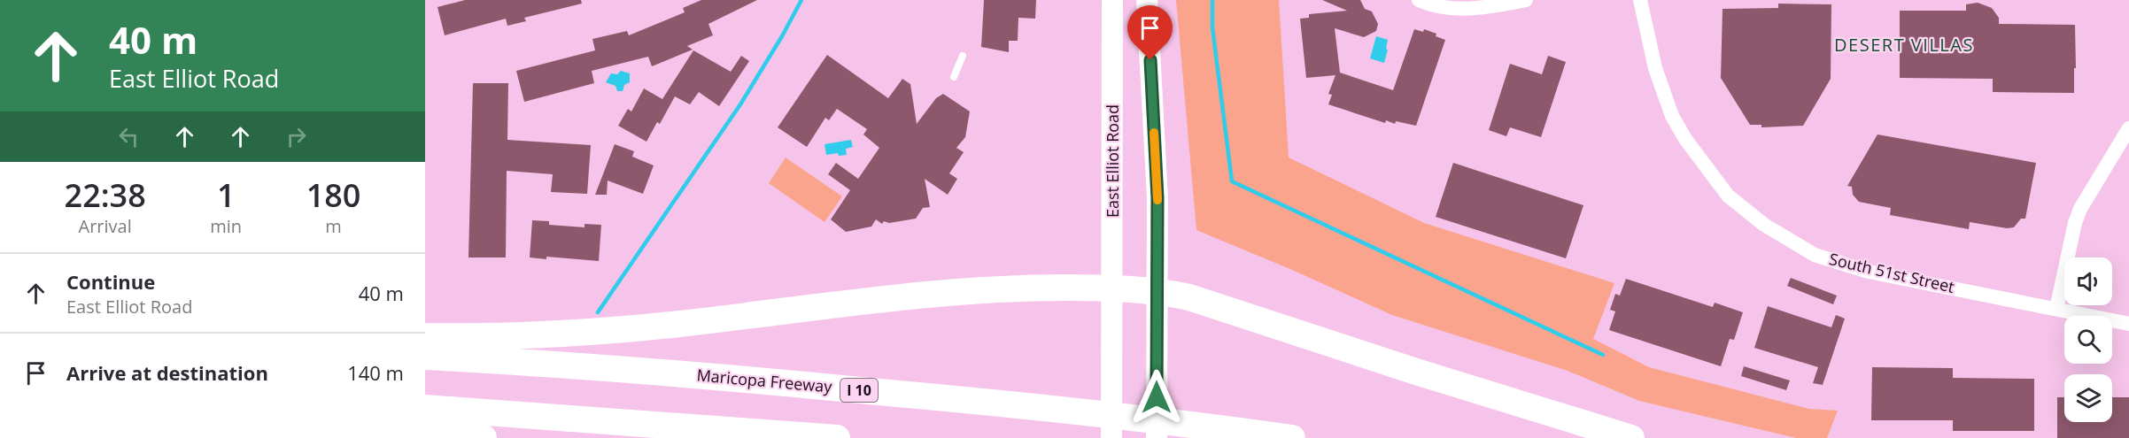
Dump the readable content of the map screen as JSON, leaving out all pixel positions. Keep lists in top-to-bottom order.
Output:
{
  "streets": {
    "highway": ["Maricopa Freeway", "I 10"],
    "main road": ["East Elliot Road"],
    "street": ["South 51st Street"]
  },
  "districts": ["DESERT VILLAS"],
  "page": {
    "turn": ["40 m", "East Elliot Road"],
    "eta": [
      "22:38",
      "Arrival",
      "1",
      "min",
      "180",
      "m"
    ],
    "list": [
      {
        "name": "Continue",
        "note": "East Elliot Road",
        "value": "40 m"
      },
      {
        "name": "Arrive at destination",
        "value": "140 m"
      }
    ]
  }
}
